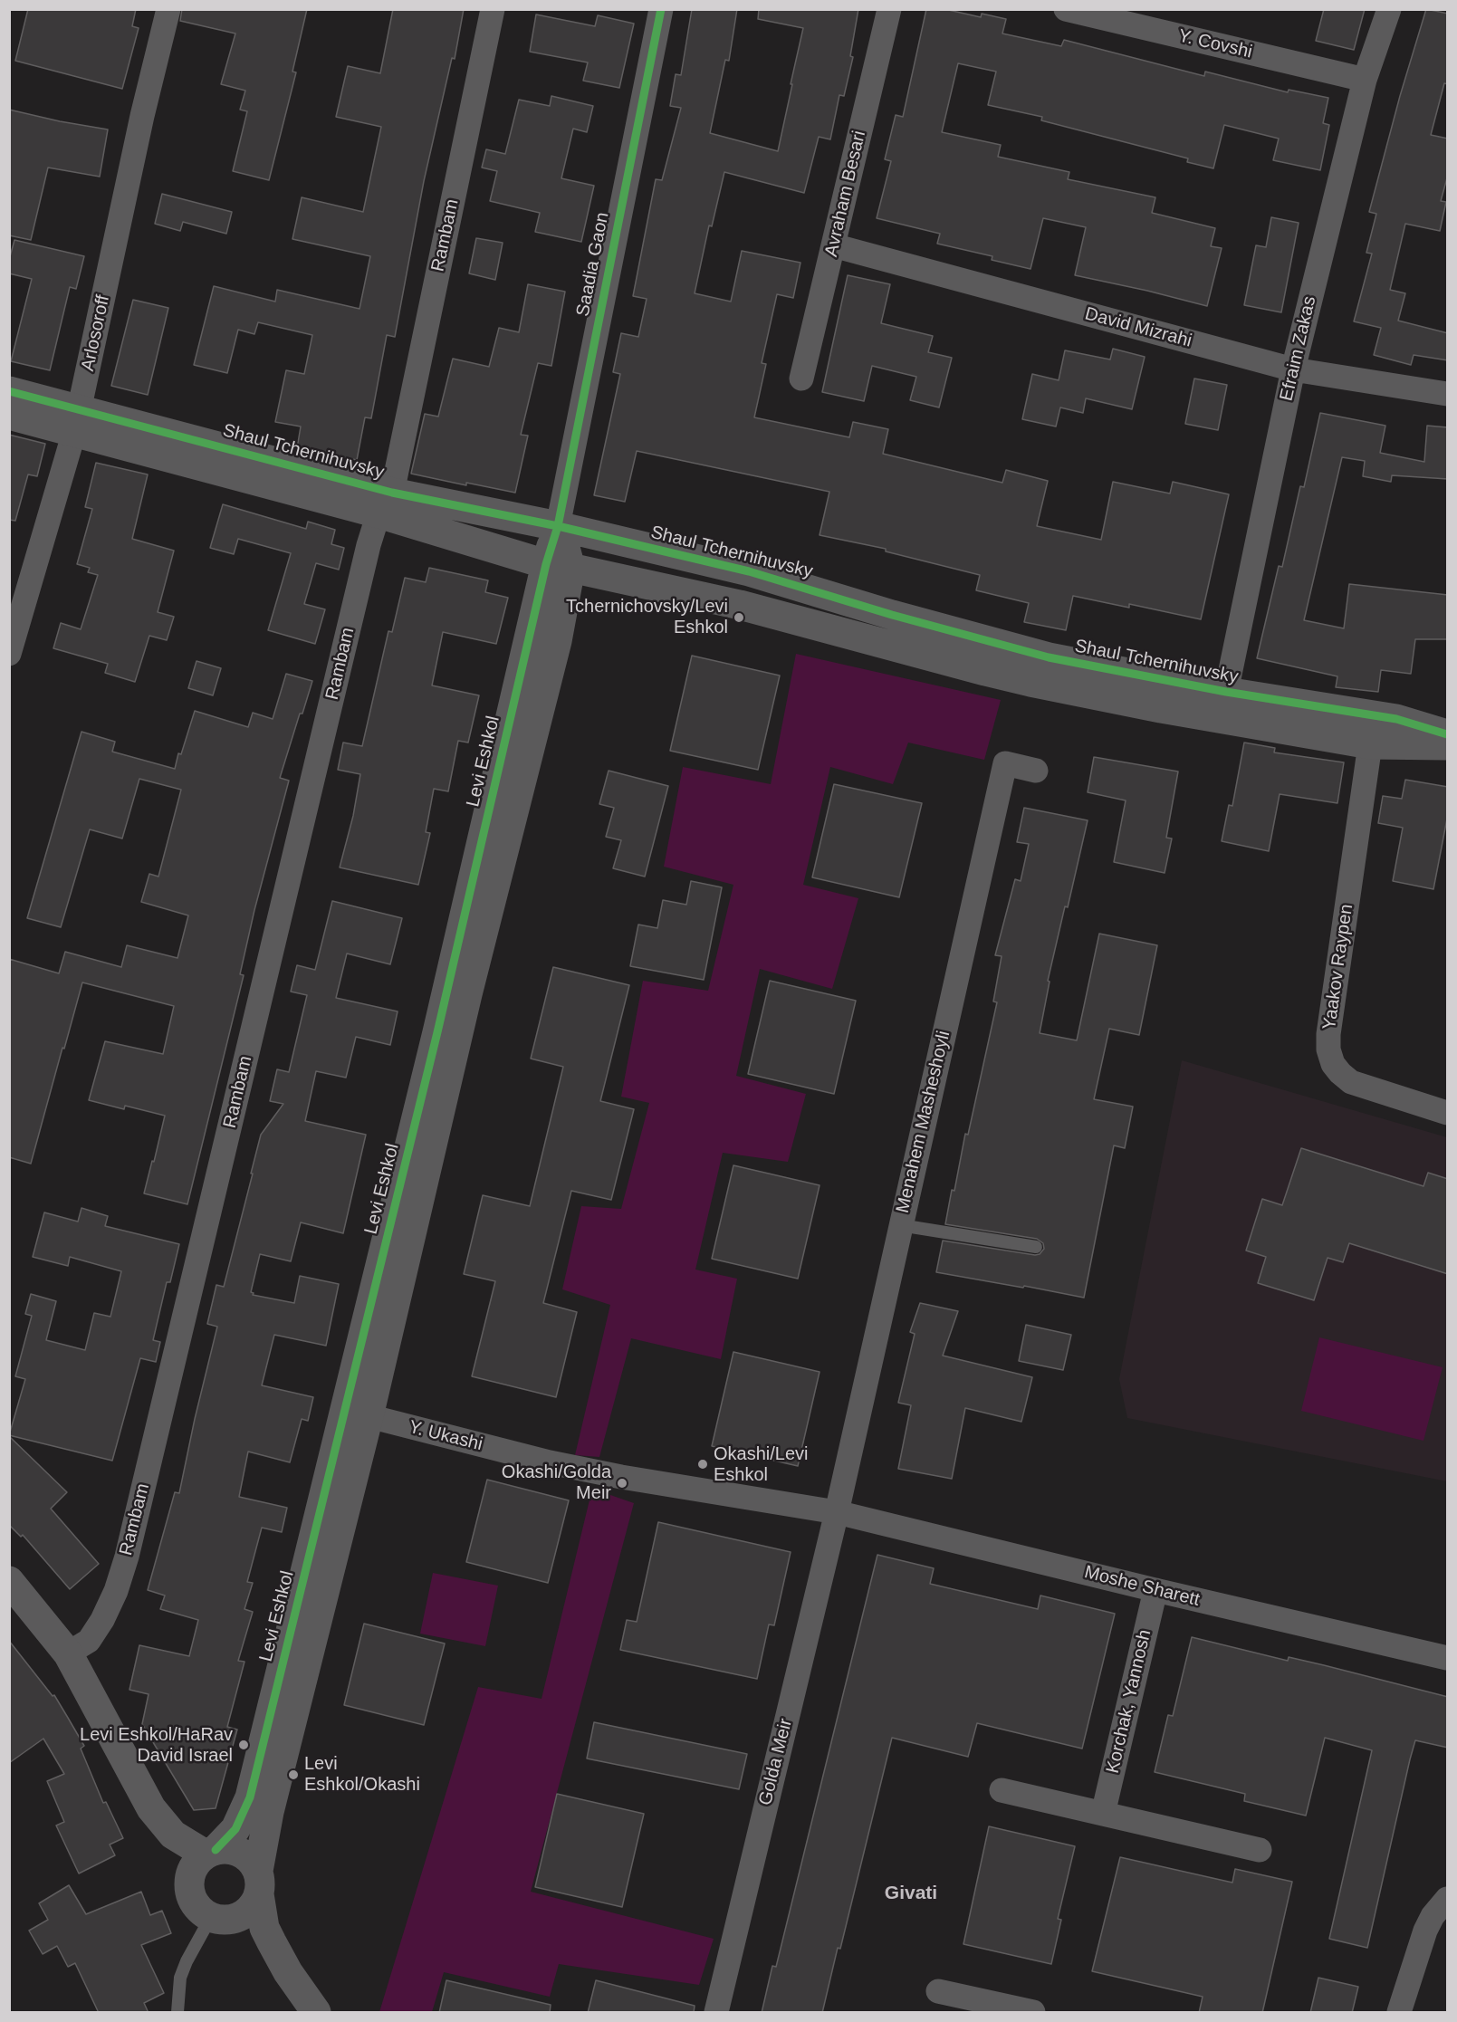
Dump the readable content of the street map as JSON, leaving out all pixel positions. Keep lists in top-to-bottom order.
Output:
{
  "streets": {
    "street": [
      "Y. Covshi",
      "Avraham Besari",
      "Rambam",
      "Saadia Gaon",
      "David Mizrahi",
      "Arlosoroff",
      "Efraim Zakas",
      "Shaul Tchernihuvsky",
      "Levi Eshkol",
      "Yaakov Raypen",
      "Menahem Masheshoyli",
      "Y. Ukashi",
      "Moshe Sharett",
      "Korchak, Yannosh",
      "Golda Meir"
    ]
  },
  "crossings": [
    ["Y. Covshi", "Efraim Zakas"],
    ["Avraham Besari", "David Mizrahi"],
    ["Rambam", "Shaul Tchernihuvsky"],
    ["Saadia Gaon", "Shaul Tchernihuvsky"],
    ["Saadia Gaon", "Levi Eshkol"],
    ["David Mizrahi", "Efraim Zakas"],
    ["Arlosoroff", "Shaul Tchernihuvsky"],
    ["Efraim Zakas", "Shaul Tchernihuvsky"],
    ["Shaul Tchernihuvsky", "Levi Eshkol"],
    ["Shaul Tchernihuvsky", "Yaakov Raypen"],
    ["Levi Eshkol", "Y. Ukashi"],
    ["Menahem Masheshoyli", "Y. Ukashi"],
    ["Menahem Masheshoyli", "Moshe Sharett"],
    ["Menahem Masheshoyli", "Golda Meir"],
    ["Y. Ukashi", "Moshe Sharett"],
    ["Y. Ukashi", "Golda Meir"],
    ["Moshe Sharett", "Korchak, Yannosh"],
    ["Moshe Sharett", "Golda Meir"]
  ],
  "districts": ["Givati"],
  "places": [
    "Tchernichovsky/Levi Eshkol",
    "Okashi/Levi Eshkol",
    "Okashi/Golda Meir",
    "Levi Eshkol/HaRav David Israel",
    "Levi Eshkol/Okashi"
  ]
}
